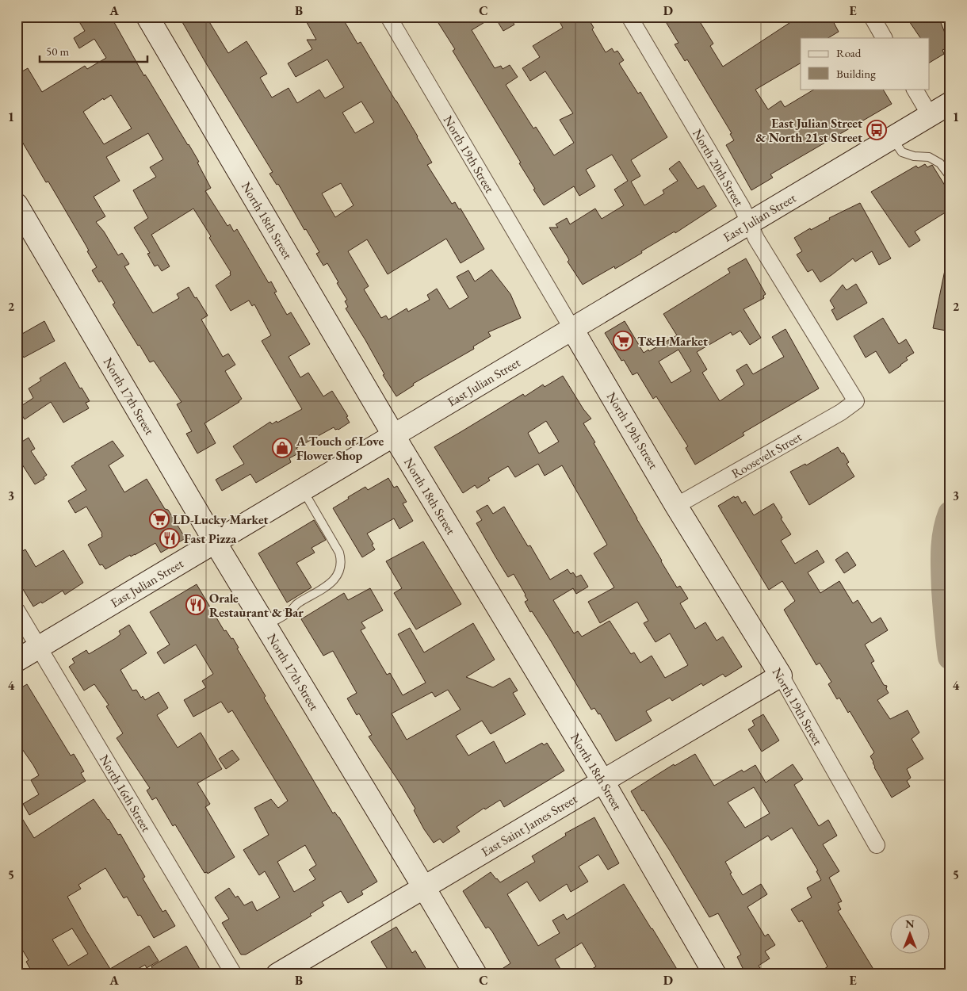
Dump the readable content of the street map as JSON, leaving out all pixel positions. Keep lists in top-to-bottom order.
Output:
{
  "streets": {
    "street": [
      "North 19th Street",
      "North 20th Street",
      "East Julian Street",
      "North 18th Street",
      "North 17th Street",
      "Roosevelt Street",
      "North 16th Street",
      "East Saint James Street"
    ]
  },
  "crossings": [
    ["North 19th Street", "East Julian Street"],
    ["North 19th Street", "Roosevelt Street"],
    ["North 19th Street", "East Saint James Street"],
    ["North 20th Street", "East Julian Street"],
    ["North 20th Street", "Roosevelt Street"],
    ["East Julian Street", "North 18th Street"],
    ["East Julian Street", "North 17th Street"],
    ["East Julian Street", "North 16th Street"],
    ["North 18th Street", "East Saint James Street"],
    ["North 17th Street", "East Saint James Street"]
  ],
  "places": {
    "bus stop": ["East Julian Street & North 21st Street"],
    "supermarket": ["T&H Market", "LD-Lucky Market"],
    "shop": ["A Touch of Love Flower Shop"],
    "restaurant": ["Fast Pizza", "Orale Restaurant & Bar"]
  },
  "legend": ["Road", "Building"],
  "scale_bar": "50 m",
  "north": "top",
  "grid": {
    "columns": [
      "A",
      "B",
      "C",
      "D",
      "E"
    ],
    "rows": [
      "1",
      "2",
      "3",
      "4",
      "5"
    ]
  }
}
